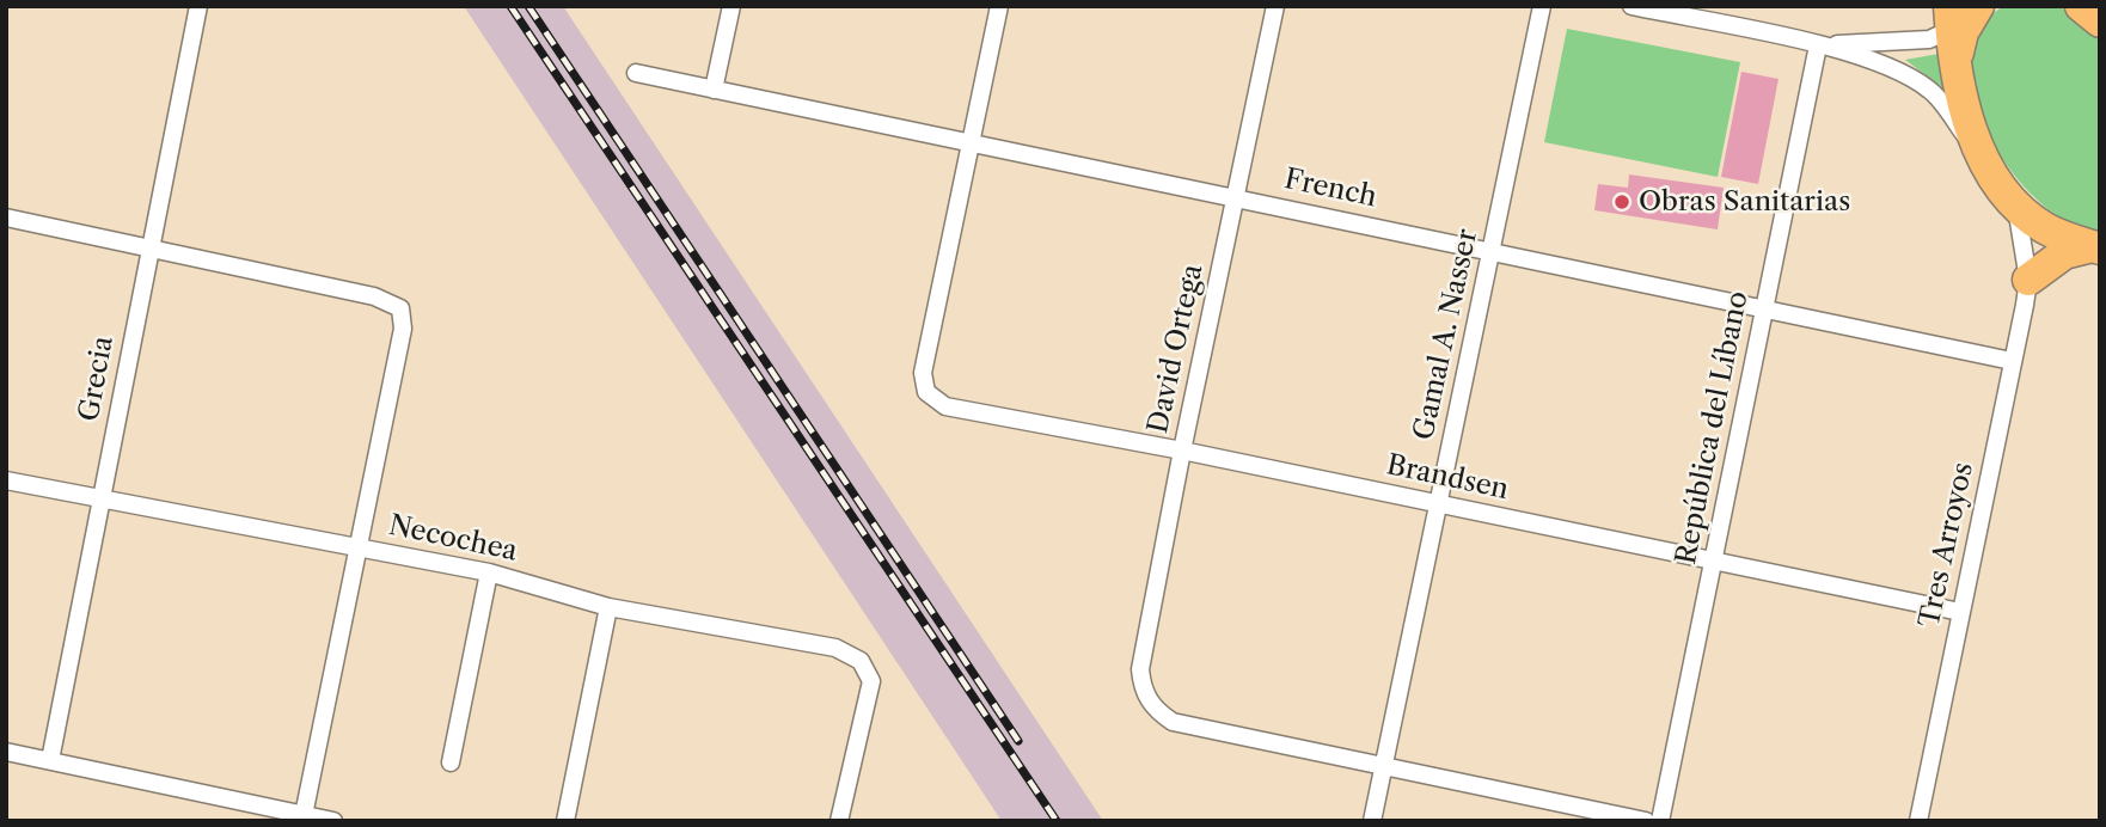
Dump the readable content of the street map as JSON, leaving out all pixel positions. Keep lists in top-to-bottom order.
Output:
{
  "streets": {
    "street": [
      "French",
      "Gamal A. Nasser",
      "David Ortega",
      "Grecia",
      "República del Líbano",
      "Brandsen",
      "Necochea",
      "Tres Arroyos"
    ]
  },
  "crossings": [
    ["French", "Gamal A. Nasser"],
    ["French", "David Ortega"],
    ["French", "República del Líbano"],
    ["French", "Brandsen"],
    ["French", "Tres Arroyos"],
    ["Gamal A. Nasser", "David Ortega"],
    ["Gamal A. Nasser", "Brandsen"],
    ["David Ortega", "Brandsen"],
    ["Grecia", "Necochea"],
    ["República del Líbano", "Brandsen"],
    ["Brandsen", "Tres Arroyos"]
  ],
  "places": ["Obras Sanitarias"]
}
